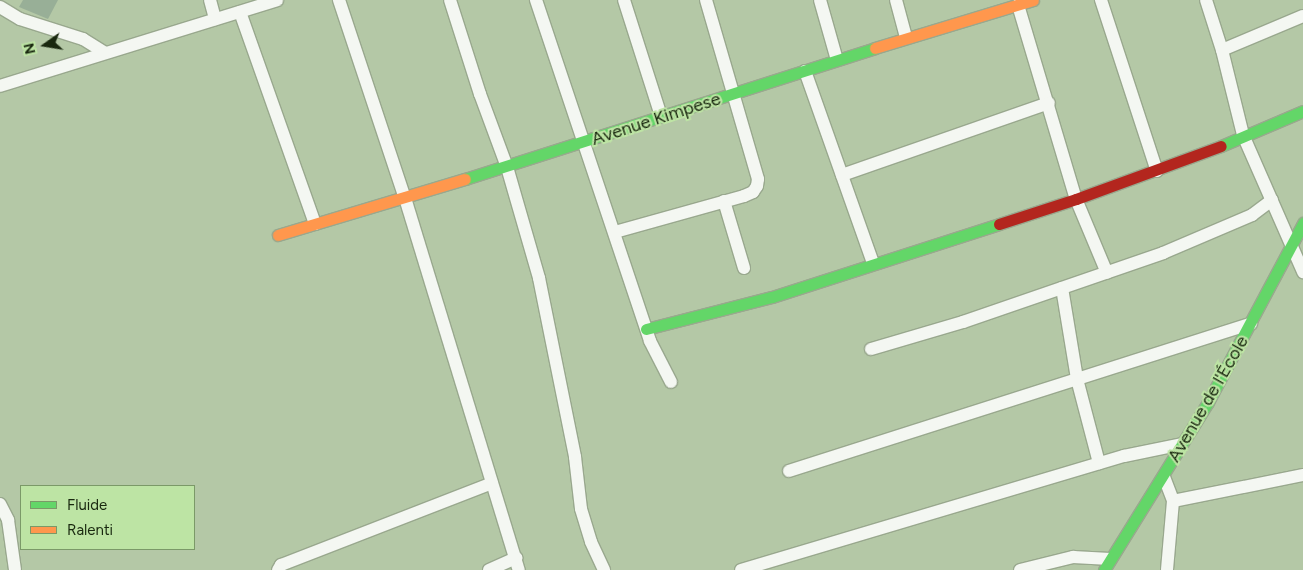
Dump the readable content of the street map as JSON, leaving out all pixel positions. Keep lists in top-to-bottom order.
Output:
{
  "streets": {
    "street": ["Avenue Kimpese", "Avenue de l'École"]
  },
  "legend": ["Fluide", "Ralenti"],
  "north": "left"
}
